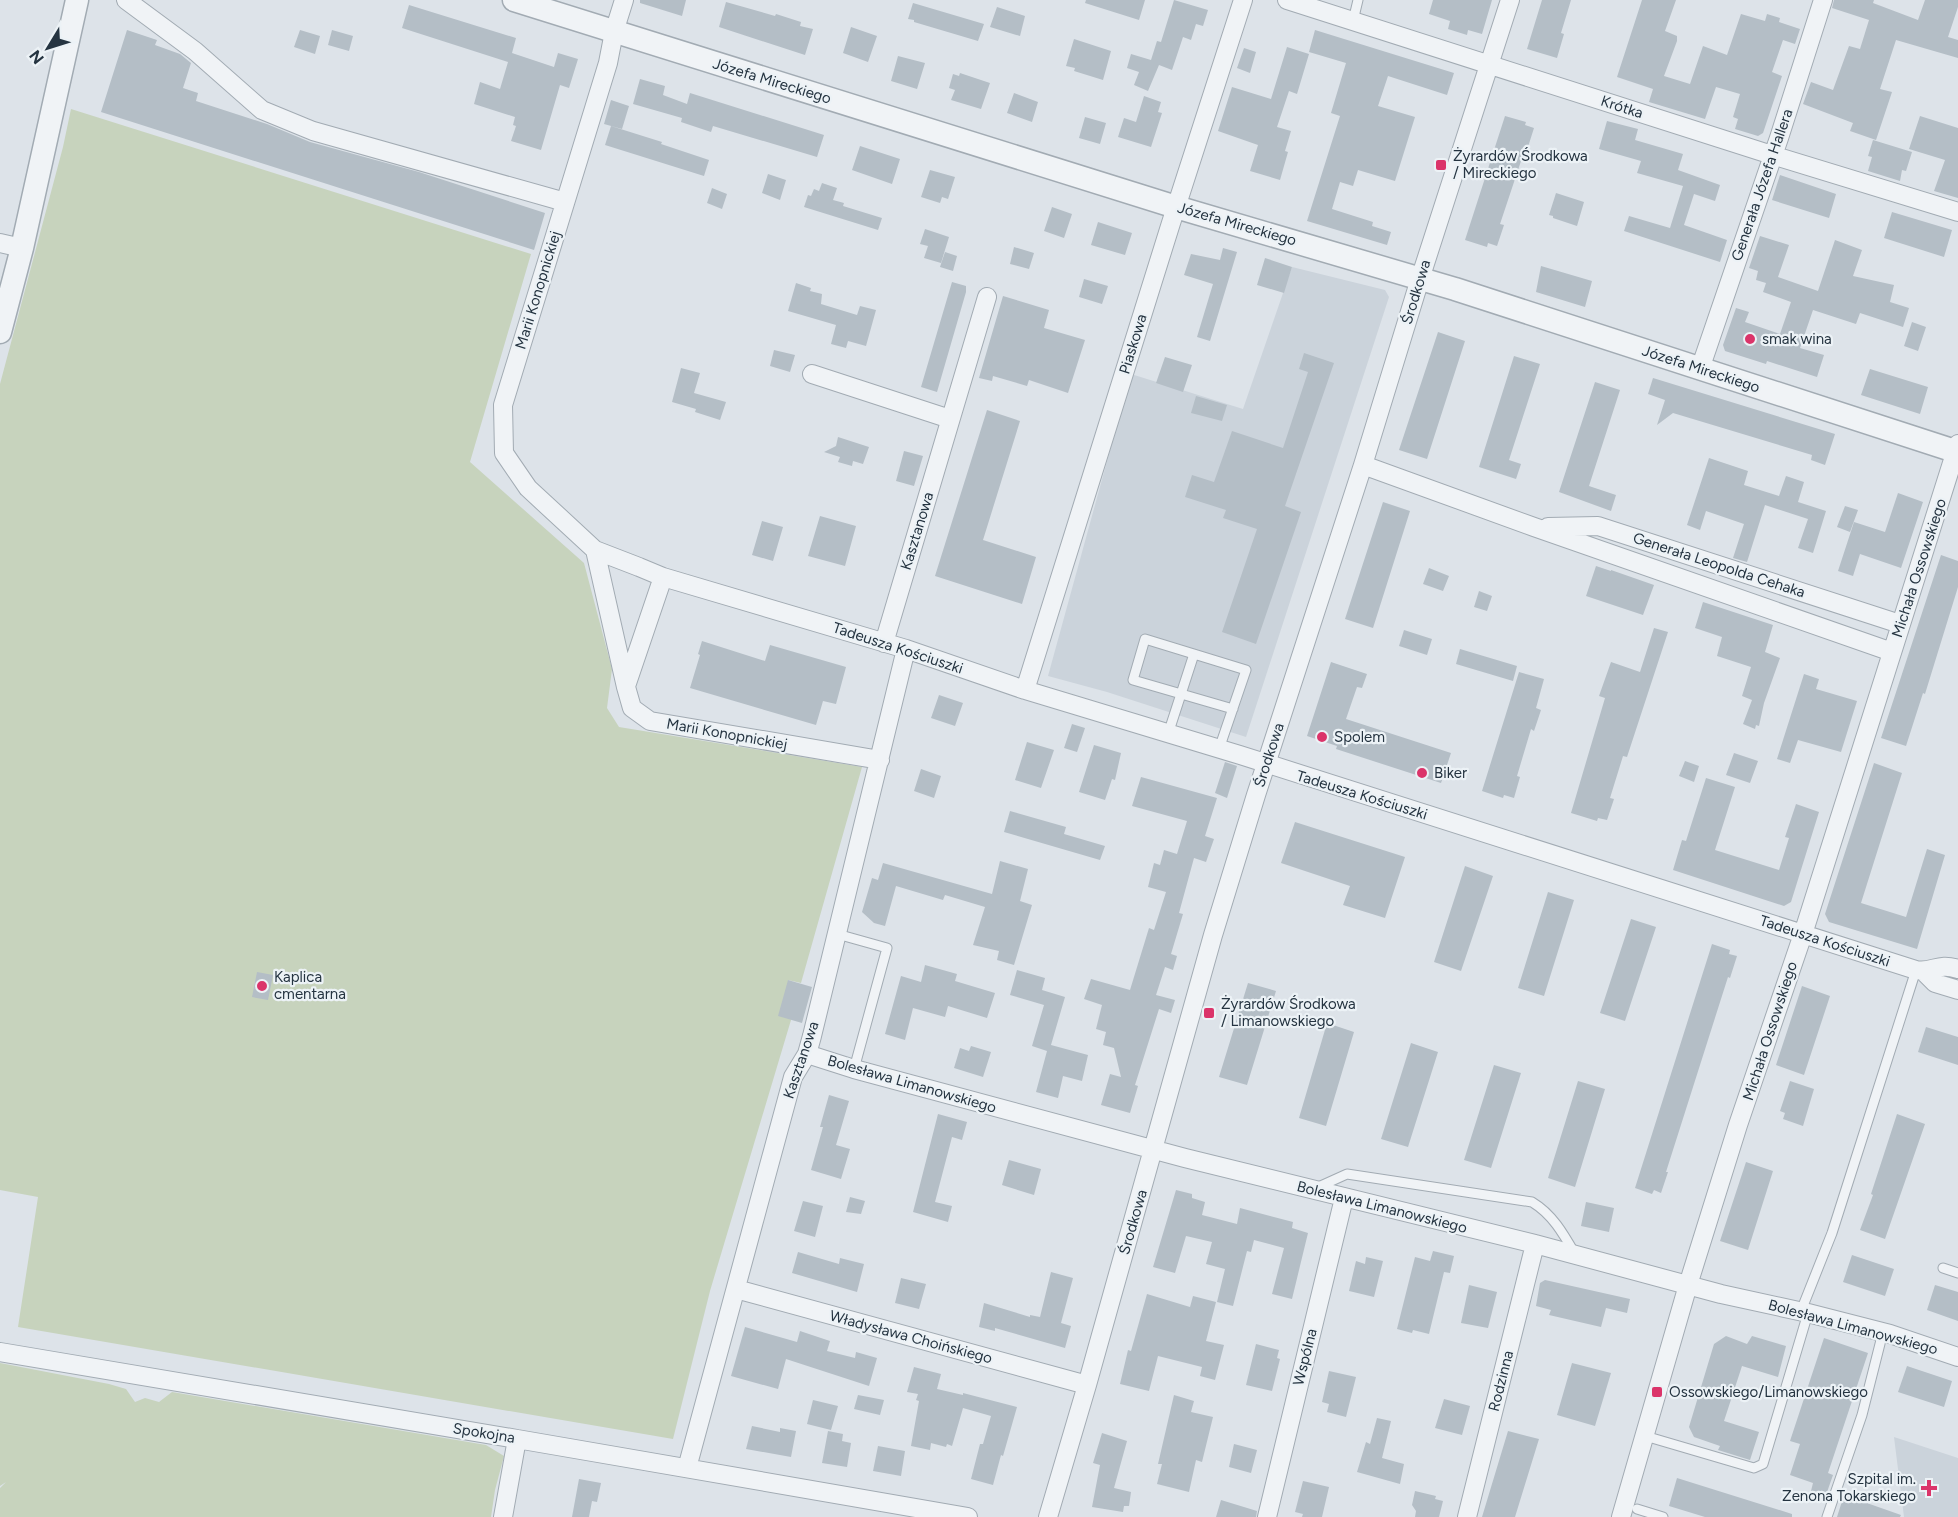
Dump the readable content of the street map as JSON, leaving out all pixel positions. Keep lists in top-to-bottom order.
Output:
{
  "streets": {
    "street": [
      "Józefa Mireckiego",
      "Krótka",
      "Generała Józefa Hallera",
      "Marii Konopnickiej",
      "Środkowa",
      "Piaskowa",
      "Kasztanowa",
      "Generała Leopolda Cehaka",
      "Michała Ossowskiego",
      "Tadeusza Kościuszki",
      "Bolesława Limanowskiego",
      "Władysława Choińskiego",
      "Wspólna",
      "Rodzinna",
      "Spokojna"
    ]
  },
  "crossings": [
    ["Józefa Mireckiego", "Generała Józefa Hallera"],
    ["Józefa Mireckiego", "Marii Konopnickiej"],
    ["Józefa Mireckiego", "Środkowa"],
    ["Józefa Mireckiego", "Piaskowa"],
    ["Józefa Mireckiego", "Michała Ossowskiego"],
    ["Krótka", "Generała Józefa Hallera"],
    ["Krótka", "Środkowa"],
    ["Marii Konopnickiej", "Kasztanowa"],
    ["Marii Konopnickiej", "Tadeusza Kościuszki"],
    ["Środkowa", "Generała Leopolda Cehaka"],
    ["Środkowa", "Tadeusza Kościuszki"],
    ["Środkowa", "Bolesława Limanowskiego"],
    ["Środkowa", "Władysława Choińskiego"],
    ["Piaskowa", "Tadeusza Kościuszki"],
    ["Kasztanowa", "Tadeusza Kościuszki"],
    ["Kasztanowa", "Bolesława Limanowskiego"],
    ["Kasztanowa", "Władysława Choińskiego"],
    ["Kasztanowa", "Spokojna"],
    ["Generała Leopolda Cehaka", "Michała Ossowskiego"],
    ["Michała Ossowskiego", "Tadeusza Kościuszki"],
    ["Michała Ossowskiego", "Bolesława Limanowskiego"],
    ["Bolesława Limanowskiego", "Wspólna"],
    ["Bolesława Limanowskiego", "Rodzinna"]
  ],
  "places": {
    "transit": ["Żyrardów Środkowa / Mireckiego", "Żyrardów Środkowa / Limanowskiego", "Ossowskiego/Limanowskiego"],
    "other": [
      "smak wina",
      "Spolem",
      "Biker",
      "Kaplica cmentarna"
    ],
    "health": ["Szpital im. Zenona Tokarskiego"]
  },
  "north": "bottom left"
}
